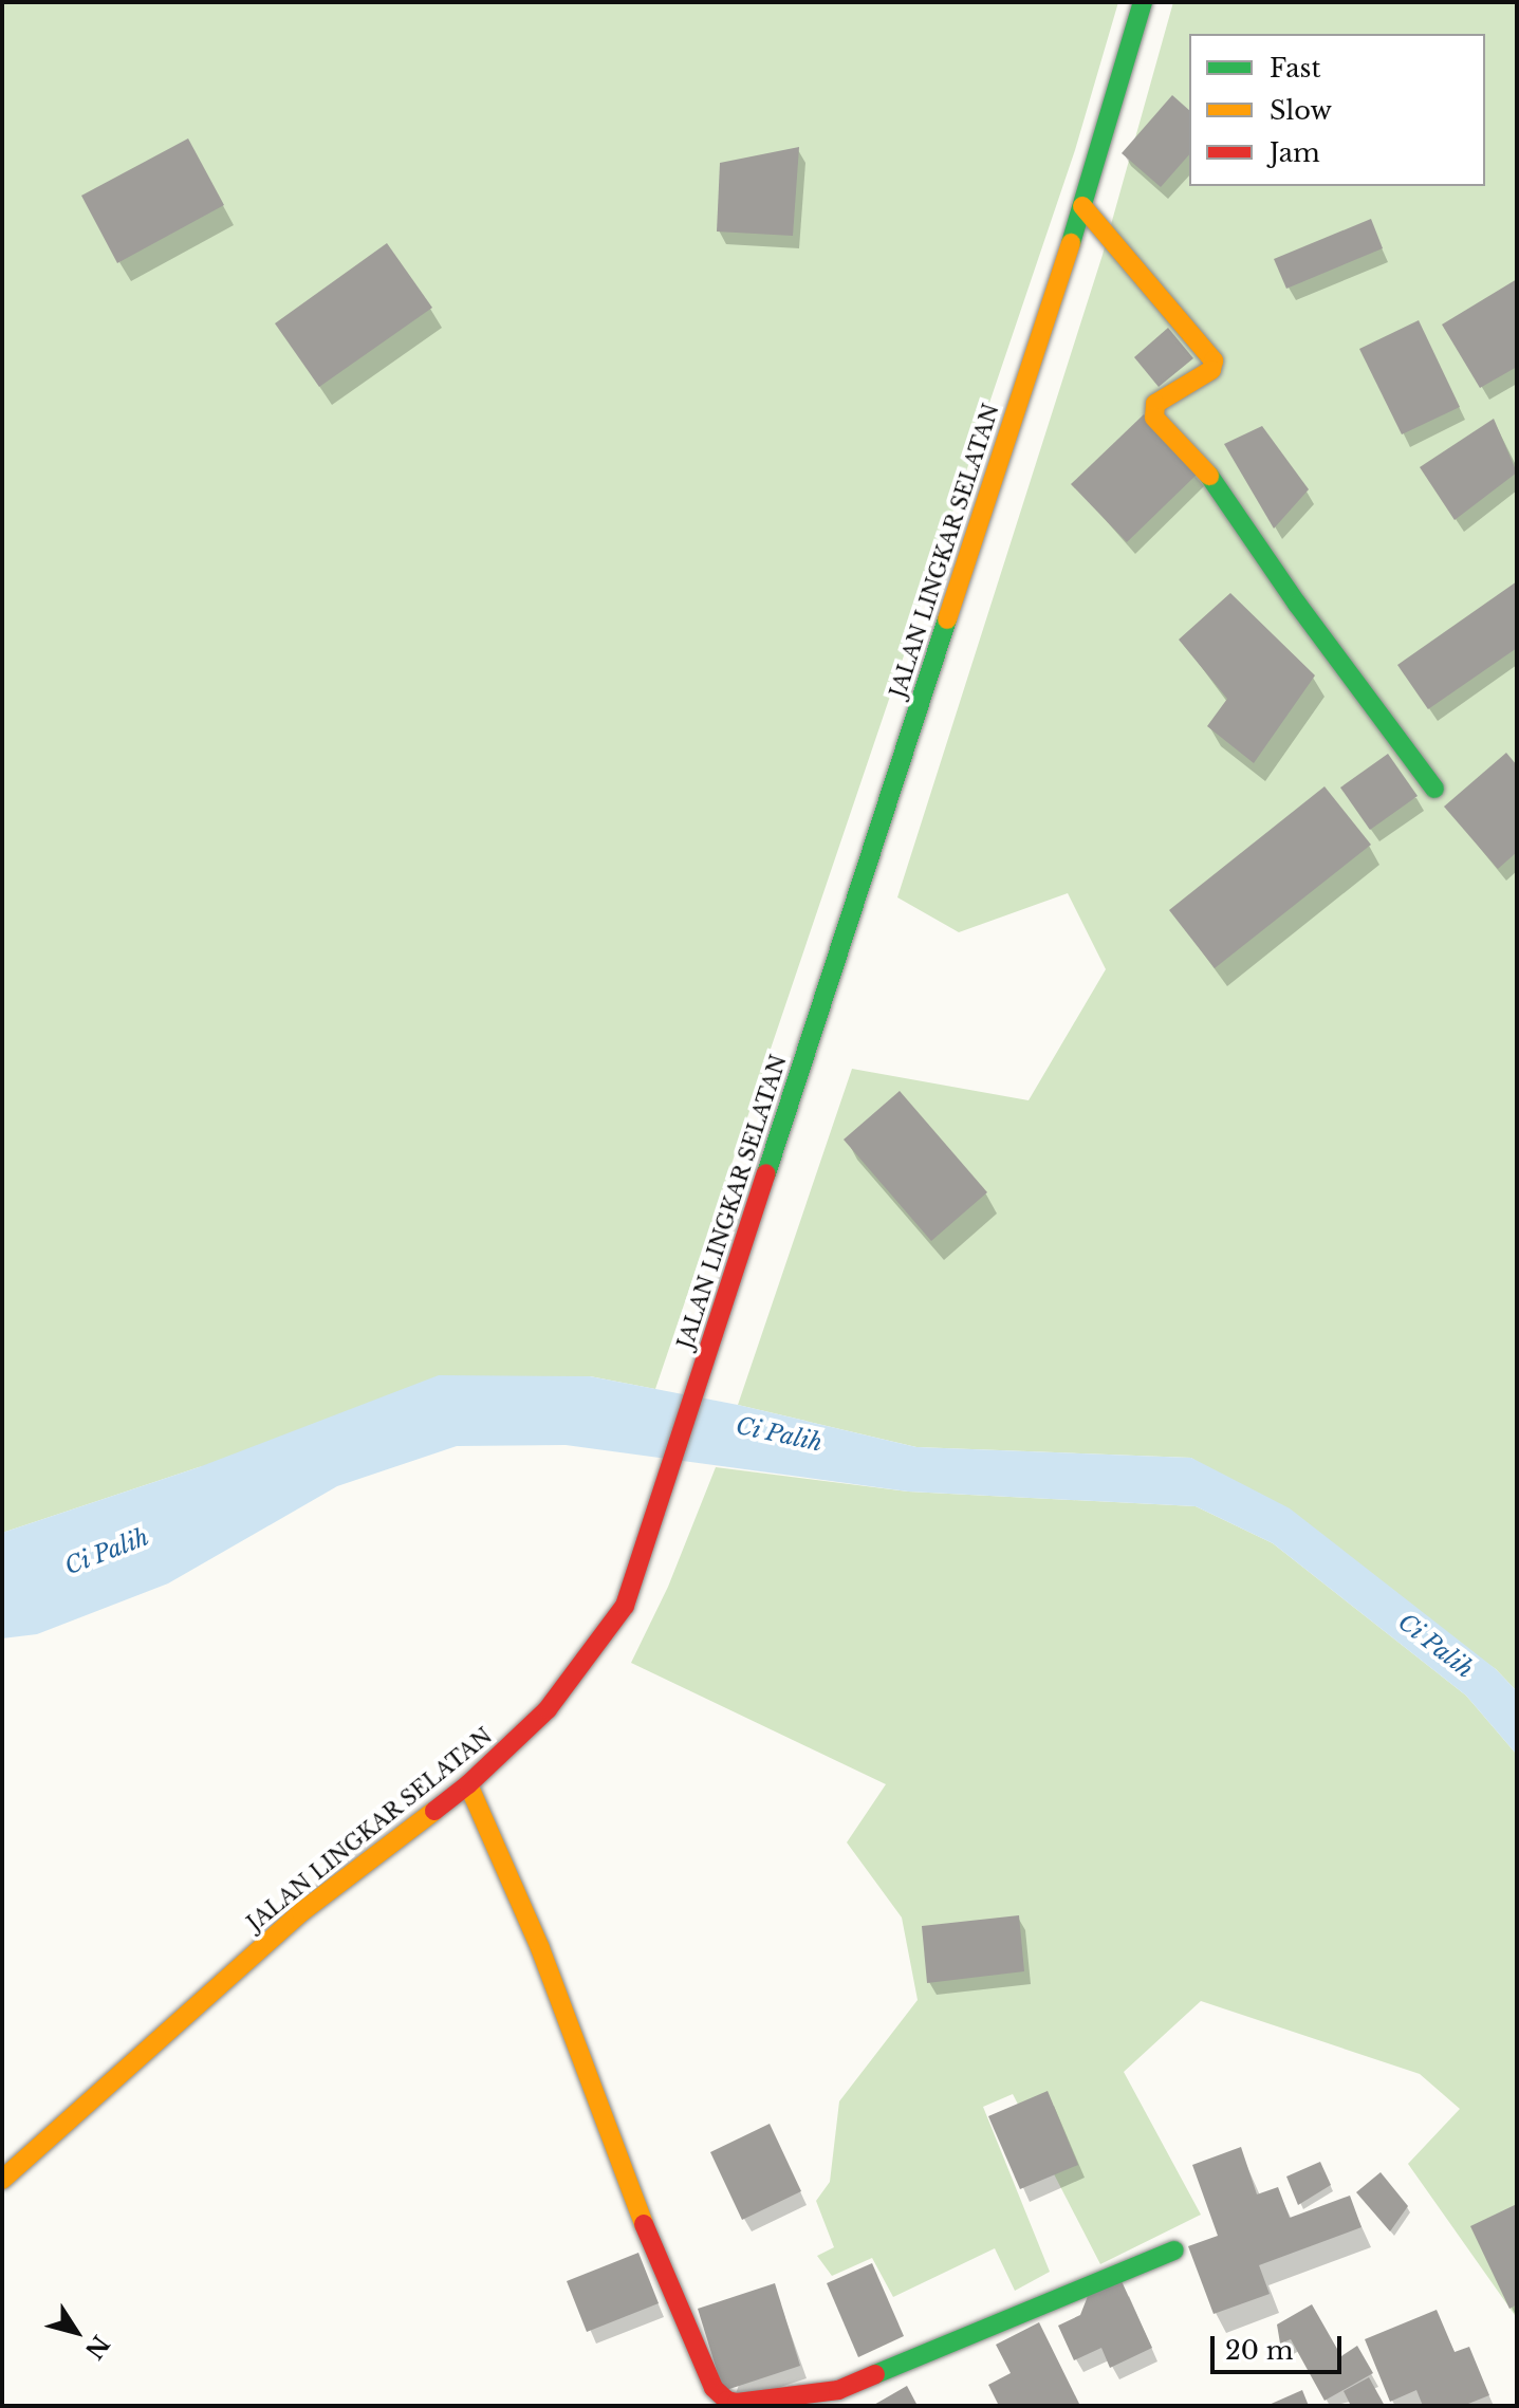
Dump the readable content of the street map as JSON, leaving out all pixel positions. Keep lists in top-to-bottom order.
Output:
{
  "streets": {
    "street": ["JALAN LINGKAR SELATAN"]
  },
  "water": ["Ci Palih"],
  "legend": ["Fast", "Slow", "Jam"],
  "scale_bar": "20 m",
  "north": "bottom right"
}
